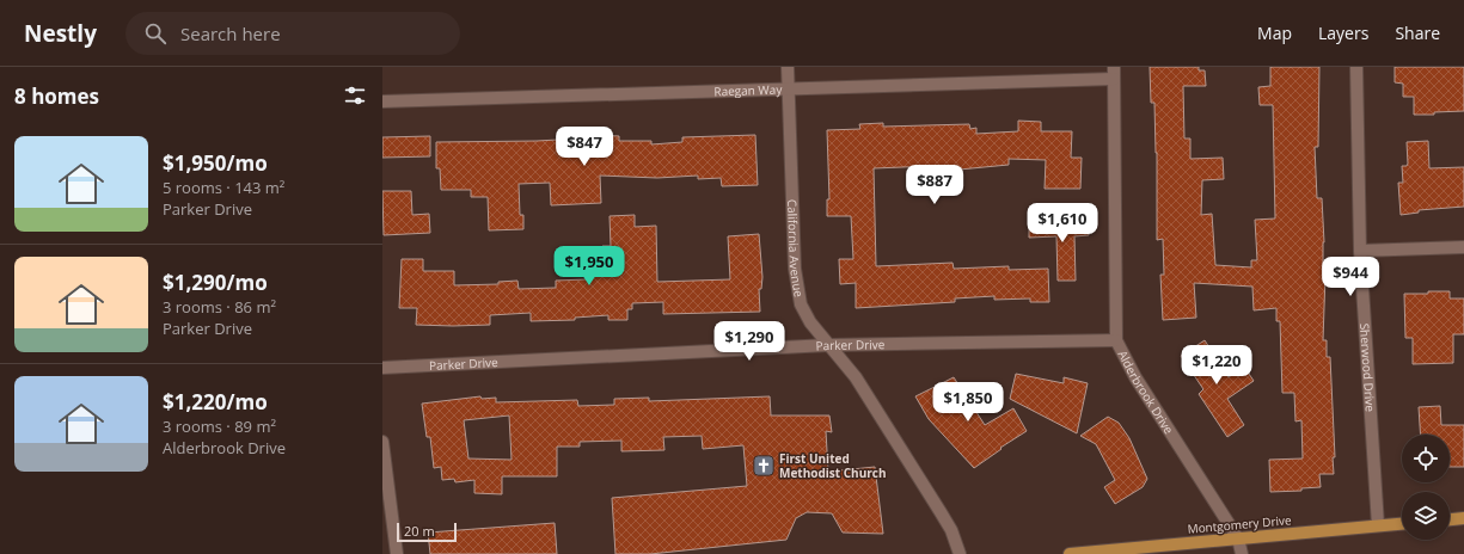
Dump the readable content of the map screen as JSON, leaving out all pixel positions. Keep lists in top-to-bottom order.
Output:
{
  "streets": {
    "main road": ["Montgomery Drive"],
    "street": [
      "Raegan Way",
      "California Avenue",
      "Parker Drive",
      "Sherwood Drive",
      "Alderbrook Drive"
    ]
  },
  "crossings": [
    ["Raegan Way", "California Avenue"],
    ["Raegan Way", "Alderbrook Drive"],
    ["California Avenue", "Parker Drive"],
    ["Parker Drive", "Alderbrook Drive"],
    ["Sherwood Drive", "Montgomery Drive"],
    ["Alderbrook Drive", "Montgomery Drive"]
  ],
  "places": {
    "church": ["First United Methodist Church"]
  },
  "scale_bar": "20 m",
  "page": {
    "header": "Nestly",
    "search": "Search here",
    "nav": ["Map", "Layers", "Share"],
    "heading": "8 homes",
    "list": [
      {
        "name": "$1,950/mo",
        "note": "5 rooms · 143 m² · Parker Drive"
      },
      {
        "name": "$1,290/mo",
        "note": "3 rooms · 86 m² · Parker Drive"
      },
      {
        "name": "$1,220/mo",
        "note": "3 rooms · 89 m² · Alderbrook Drive"
      }
    ],
    "price": [
      "$847",
      "$887",
      "$1,610",
      "$1,950",
      "$944",
      "$1,290",
      "$1,220",
      "$1,850"
    ],
    "scale": "20 m"
  }
}
